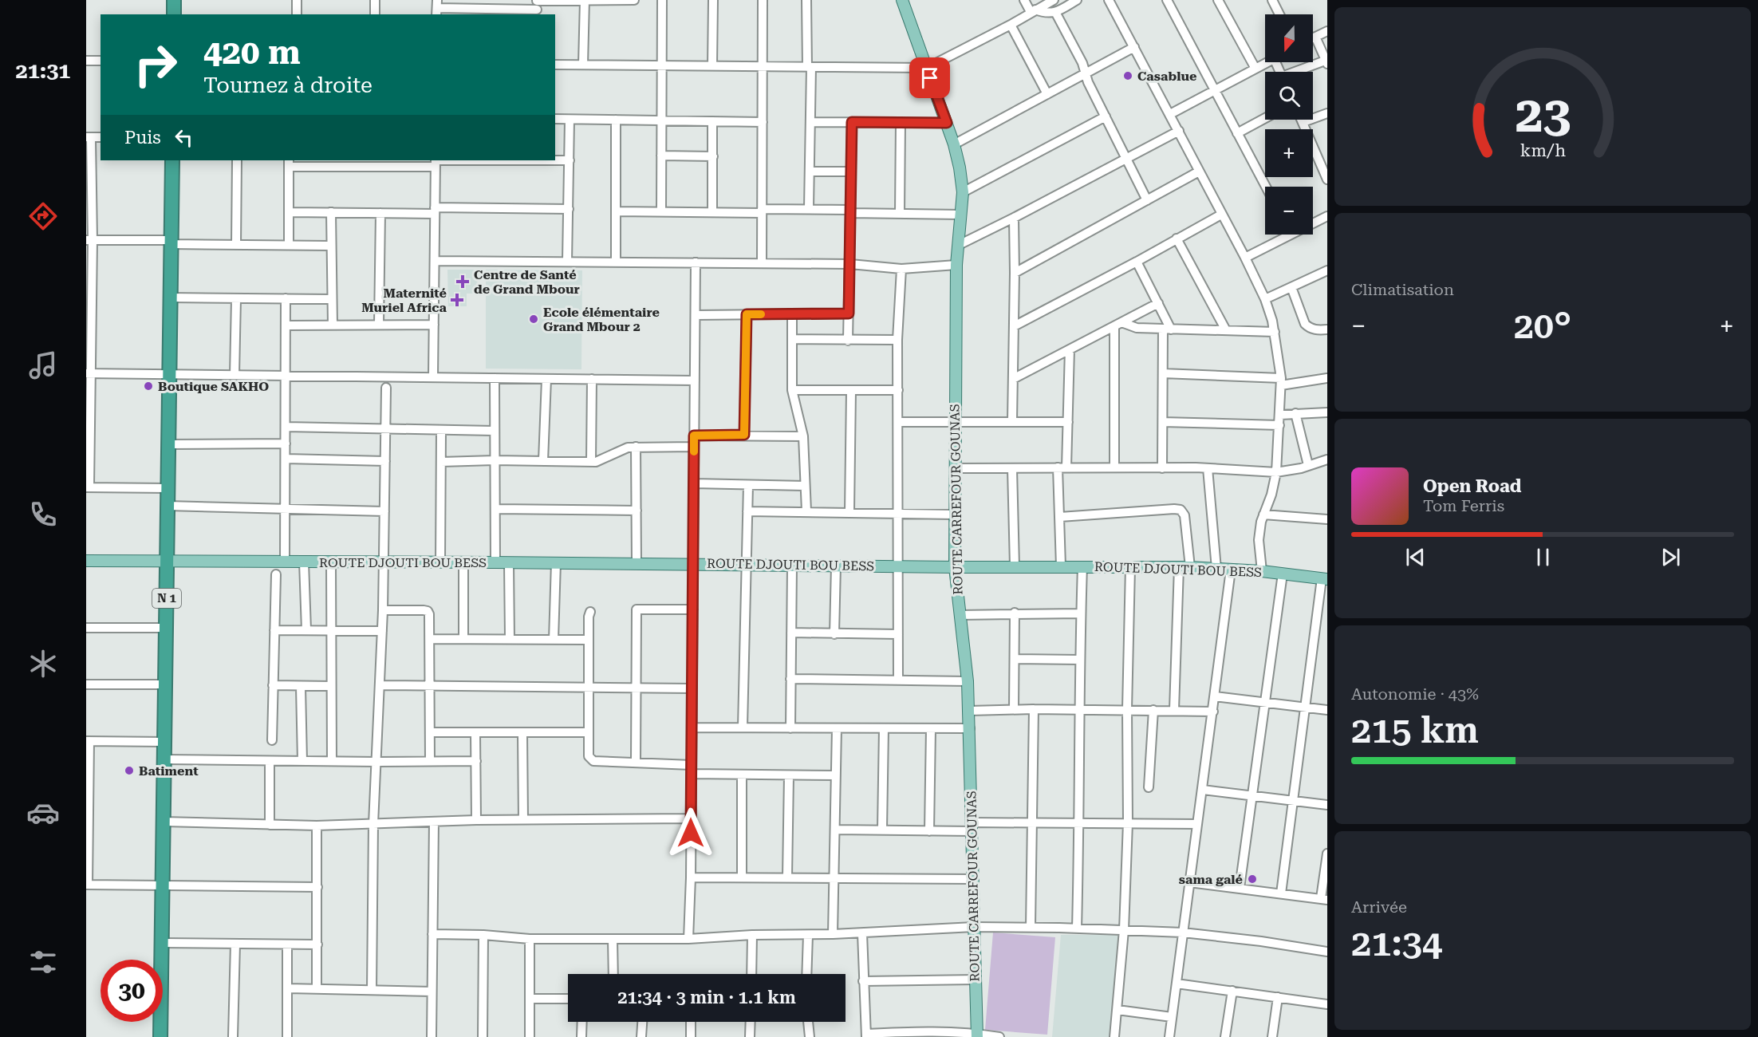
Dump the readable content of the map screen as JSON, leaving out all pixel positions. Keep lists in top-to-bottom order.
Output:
{
  "streets": {
    "highway": ["N 1"],
    "main road": ["ROUTE CARREFOUR GOUNAS", "ROUTE DJOUTI BOU BESS"]
  },
  "crossings": [
    ["ROUTE CARREFOUR GOUNAS", "ROUTE DJOUTI BOU BESS"],
    ["ROUTE DJOUTI BOU BESS", "N 1"]
  ],
  "places": {
    "other": [
      "Casablue",
      "Ecole élémentaire Grand Mbour 2",
      "Boutique SAKHO",
      "Batiment",
      "sama galé"
    ],
    "health": ["Centre de Santé de Grand Mbour", "Maternité Muriel Africa"]
  },
  "north": "bottom",
  "page": {
    "tabs": "21:31",
    "map_buttons": ["+", "−"],
    "turn": ["420 m", "Tournez à droite"],
    "then": "Puis",
    "tile": [
      "Climatisation",
      ["Autonomie · 43%", "215 km"],
      ["Arrivée", "21:34"]
    ],
    "heat": ["−", "20°", "+"],
    "song": ["Open Road", "Tom Ferris"],
    "limit": "30",
    "trip": "21:34 · 3 min · 1.1 km",
    "gauge": ["23", "km/h"]
  }
}
